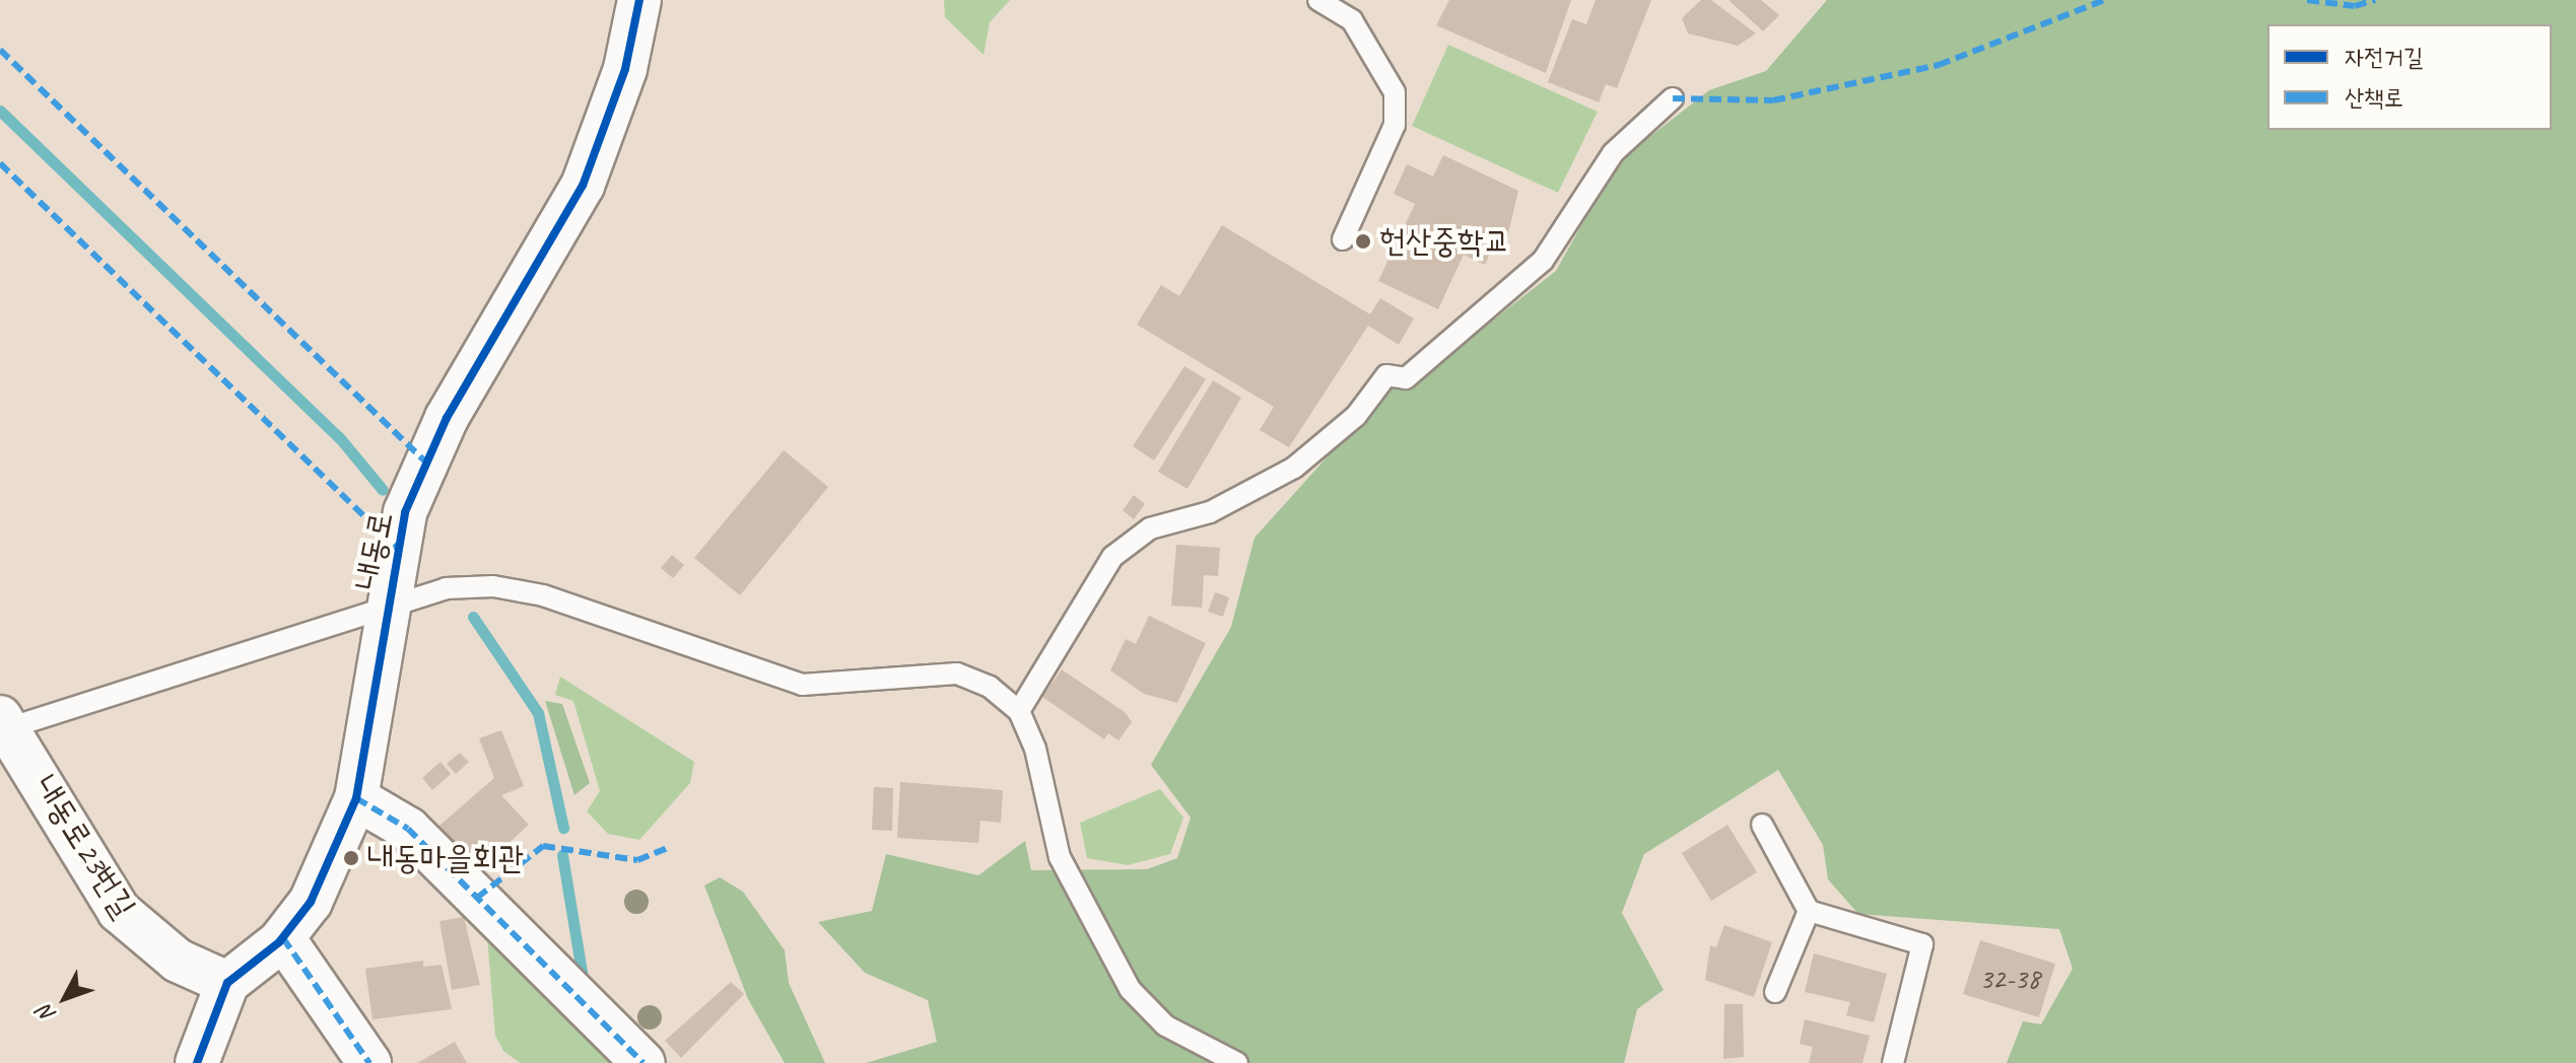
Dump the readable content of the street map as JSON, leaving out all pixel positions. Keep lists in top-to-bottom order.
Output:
{
  "streets": {
    "street": ["내동로", "내동로23번길"]
  },
  "crossings": [
    ["내동로", "내동로23번길"]
  ],
  "places": ["헌산중학교", "내동마을회관"],
  "house_numbers": ["32-38"],
  "legend": ["자전거길", "산책로"],
  "north": "bottom left"
}
